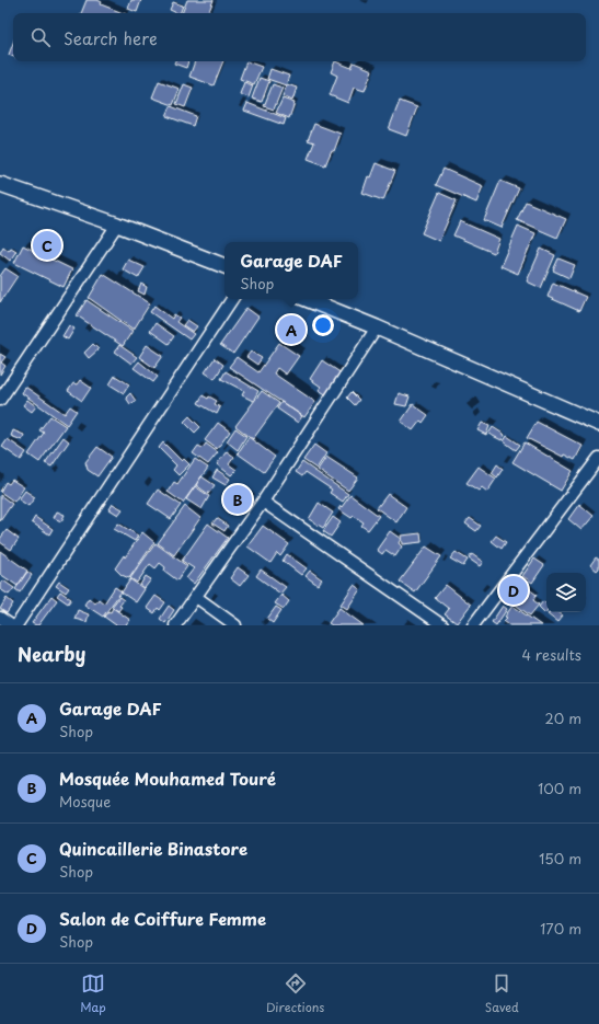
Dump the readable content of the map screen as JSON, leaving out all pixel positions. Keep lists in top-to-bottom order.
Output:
{
  "page": {
    "search": "Search here",
    "pins": [
      "C",
      "A",
      "B",
      "D"
    ],
    "popup": ["Garage DAF", "Shop"],
    "heading": ["Nearby", "4 results"],
    "list": [
      {
        "mark": "A",
        "name": "Garage DAF",
        "note": "Shop",
        "value": "20 m"
      },
      {
        "mark": "B",
        "name": "Mosquée Mouhamed Touré",
        "note": "Mosque",
        "value": "100 m"
      },
      {
        "mark": "C",
        "name": "Quincaillerie Binastore",
        "note": "Shop",
        "value": "150 m"
      },
      {
        "mark": "D",
        "name": "Salon de Coiffure Femme",
        "note": "Shop",
        "value": "170 m"
      }
    ],
    "nav": ["Map", "Directions", "Saved"]
  }
}
